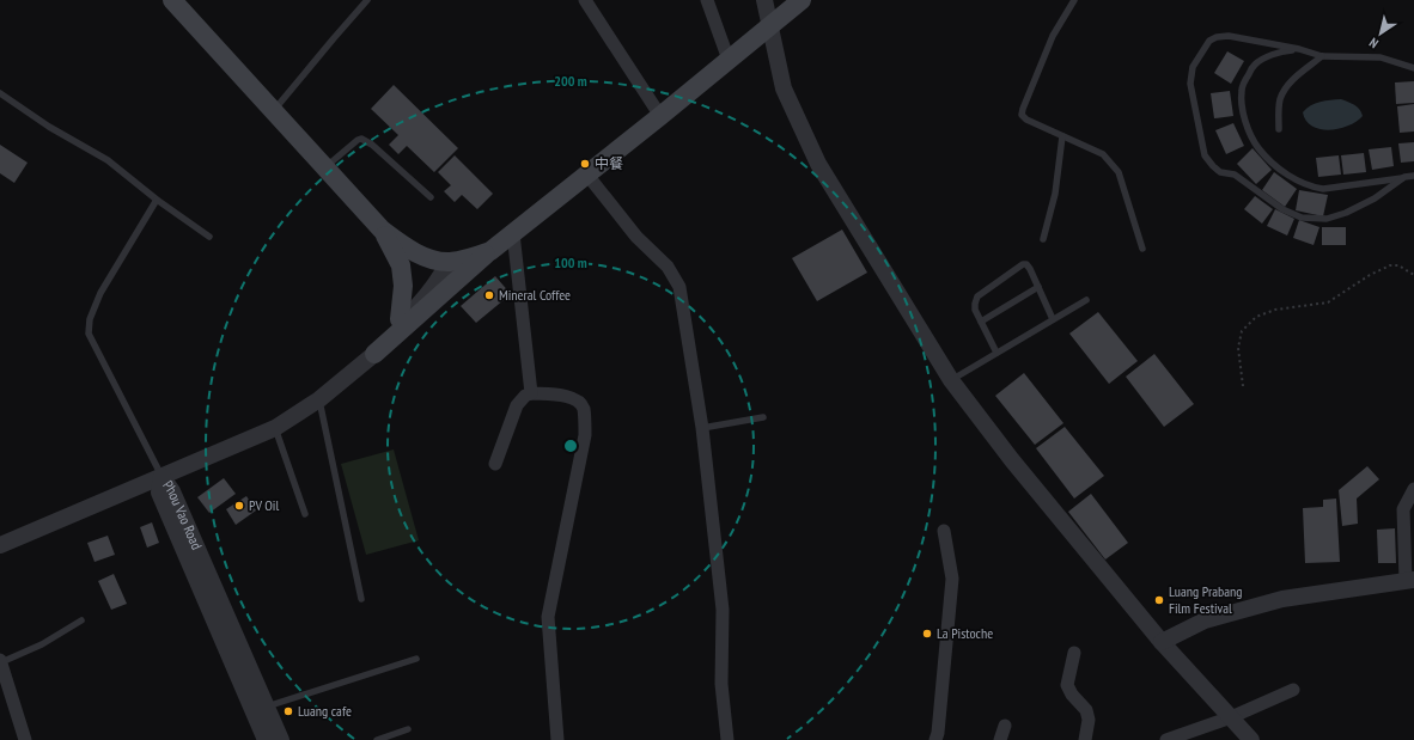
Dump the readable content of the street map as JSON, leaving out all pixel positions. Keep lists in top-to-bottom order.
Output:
{
  "streets": {
    "street": ["Phou Vao Road"]
  },
  "places": [
    "中餐",
    "Mineral Coffee",
    "PV Oil",
    "Luang Prabang Film Festival",
    "La Pistoche",
    "Luang cafe"
  ],
  "north": "bottom left",
  "rings": ["200 m", "100 m"]
}
